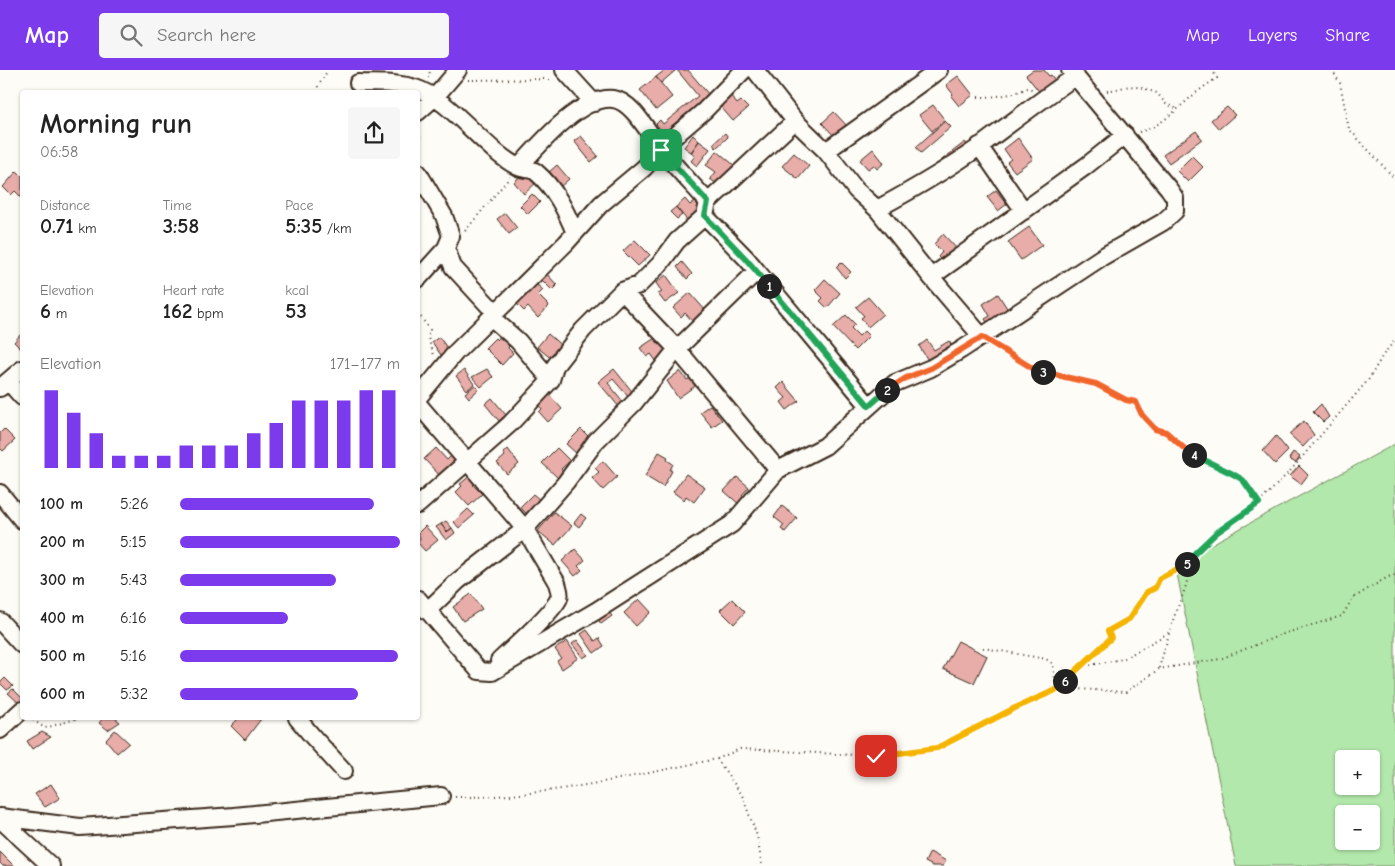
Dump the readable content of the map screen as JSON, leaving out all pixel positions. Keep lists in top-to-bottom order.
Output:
{
  "page": {
    "header": "Map",
    "search": "Search here",
    "nav": ["Map", "Layers", "Share"],
    "heading": ["Morning run", "06:58"],
    "stats": [
      ["Distance", "0.71 km"],
      ["Time", "3:58"],
      ["Pace", "5:35 /km"],
      ["Elevation", "6 m"],
      ["Heart rate", "162 bpm"],
      ["kcal", "53"]
    ],
    "pins": [
      "1",
      "3",
      "2",
      "4",
      "5",
      "6"
    ],
    "chart": ["Elevation", "171–177 m"],
    "list": [
      {
        "name": "100 m",
        "note": "5:26"
      },
      {
        "name": "200 m",
        "note": "5:15"
      },
      {
        "name": "300 m",
        "note": "5:43"
      },
      {
        "name": "400 m",
        "note": "6:16"
      },
      {
        "name": "500 m",
        "note": "5:16"
      },
      {
        "name": "600 m",
        "note": "5:32"
      }
    ],
    "map_buttons": ["+", "−"]
  }
}
